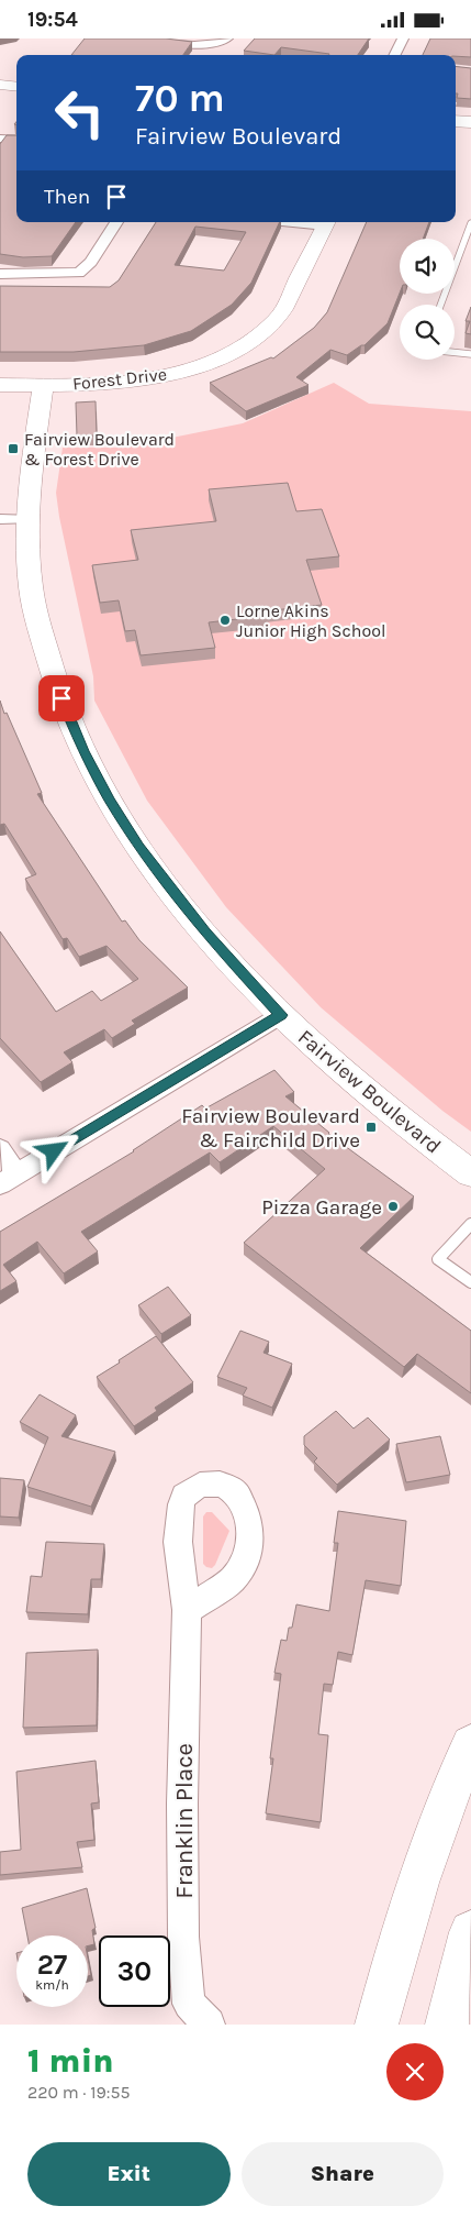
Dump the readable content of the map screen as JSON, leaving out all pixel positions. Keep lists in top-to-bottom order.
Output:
{
  "streets": {
    "street": ["Forest Drive", "Fairview Boulevard", "Franklin Place"]
  },
  "crossings": [
    ["Forest Drive", "Fairview Boulevard"]
  ],
  "places": {
    "transit": ["Fairview Boulevard & Forest Drive", "Fairview Boulevard & Fairchild Drive"],
    "other": ["Lorne Akins Junior High School", "Pizza Garage"]
  },
  "page": {
    "status": "19:54",
    "turn": ["70 m", "Fairview Boulevard"],
    "then": "Then",
    "speed": "27 km/h",
    "limit": "30",
    "heading": ["1 min", "220 m · 19:55"],
    "buttons": ["Exit", "Share"]
  }
}
